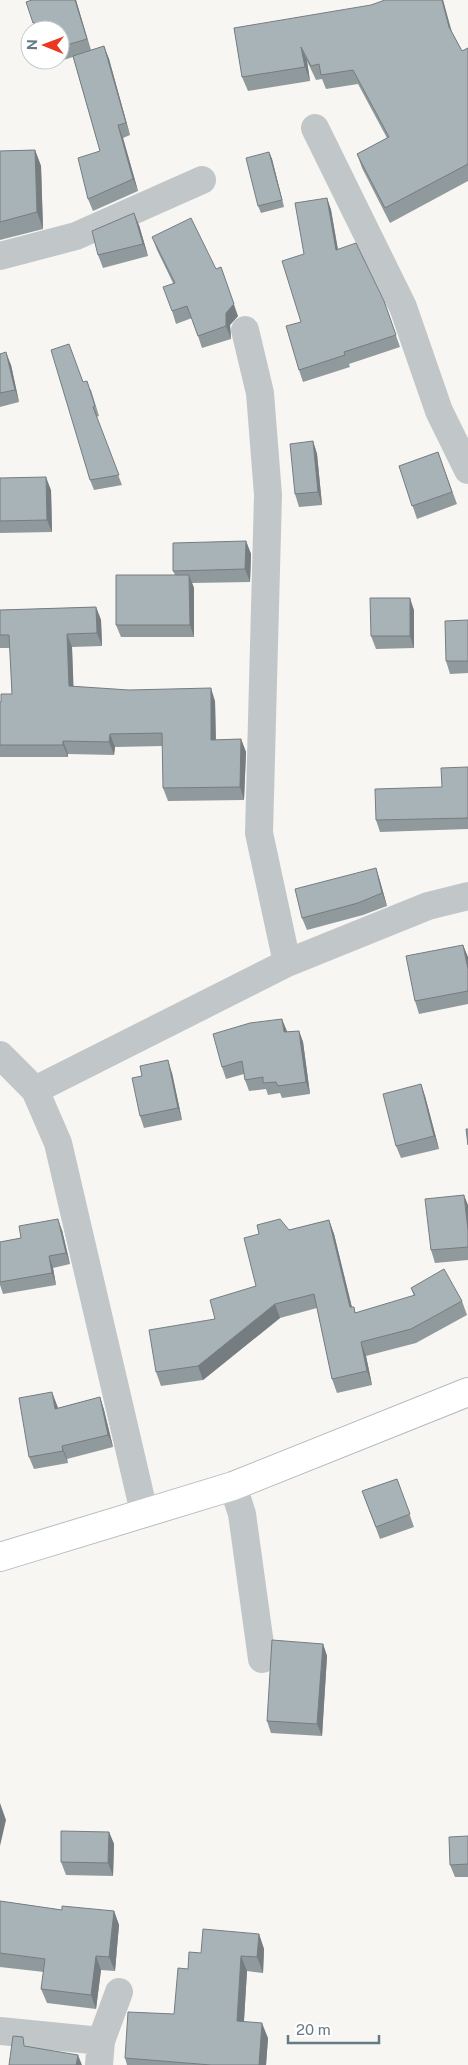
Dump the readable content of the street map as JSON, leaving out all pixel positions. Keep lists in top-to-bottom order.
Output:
{
  "scale_bar": "20 m",
  "north": "left"
}
